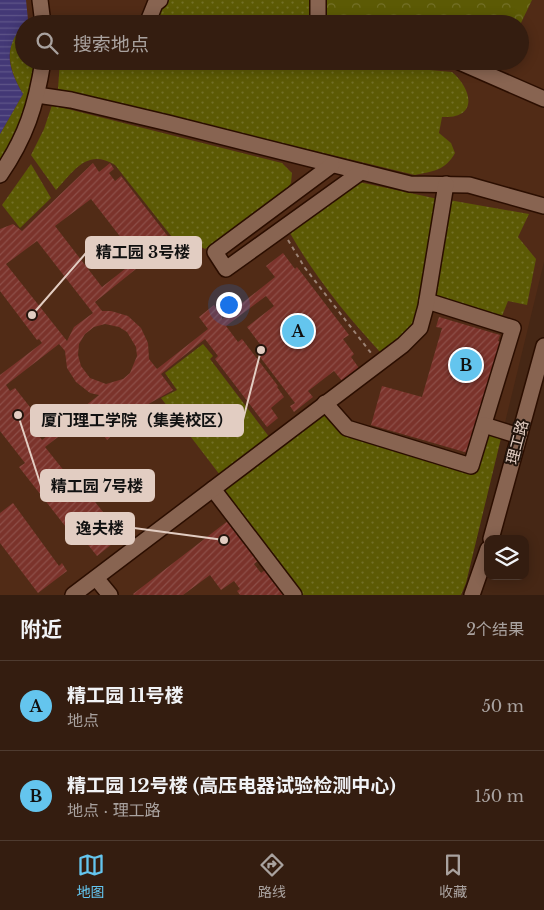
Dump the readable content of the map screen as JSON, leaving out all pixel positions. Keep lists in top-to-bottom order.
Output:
{
  "streets": {
    "street": ["理工路"]
  },
  "places": [
    "精工园 3号楼",
    "厦门理工学院（集美校区）",
    "精工园 7号楼",
    "逸夫楼"
  ],
  "page": {
    "search": "搜索地点",
    "pins": ["A", "B"],
    "heading": ["附近", "2个结果"],
    "list": [
      {
        "mark": "A",
        "name": "精工园 11号楼",
        "note": "地点",
        "value": "50 m"
      },
      {
        "mark": "B",
        "name": "精工园 12号楼 (高压电器试验检测中心)",
        "note": "地点 · 理工路",
        "value": "150 m"
      }
    ],
    "nav": ["地图", "路线", "收藏"]
  }
}
